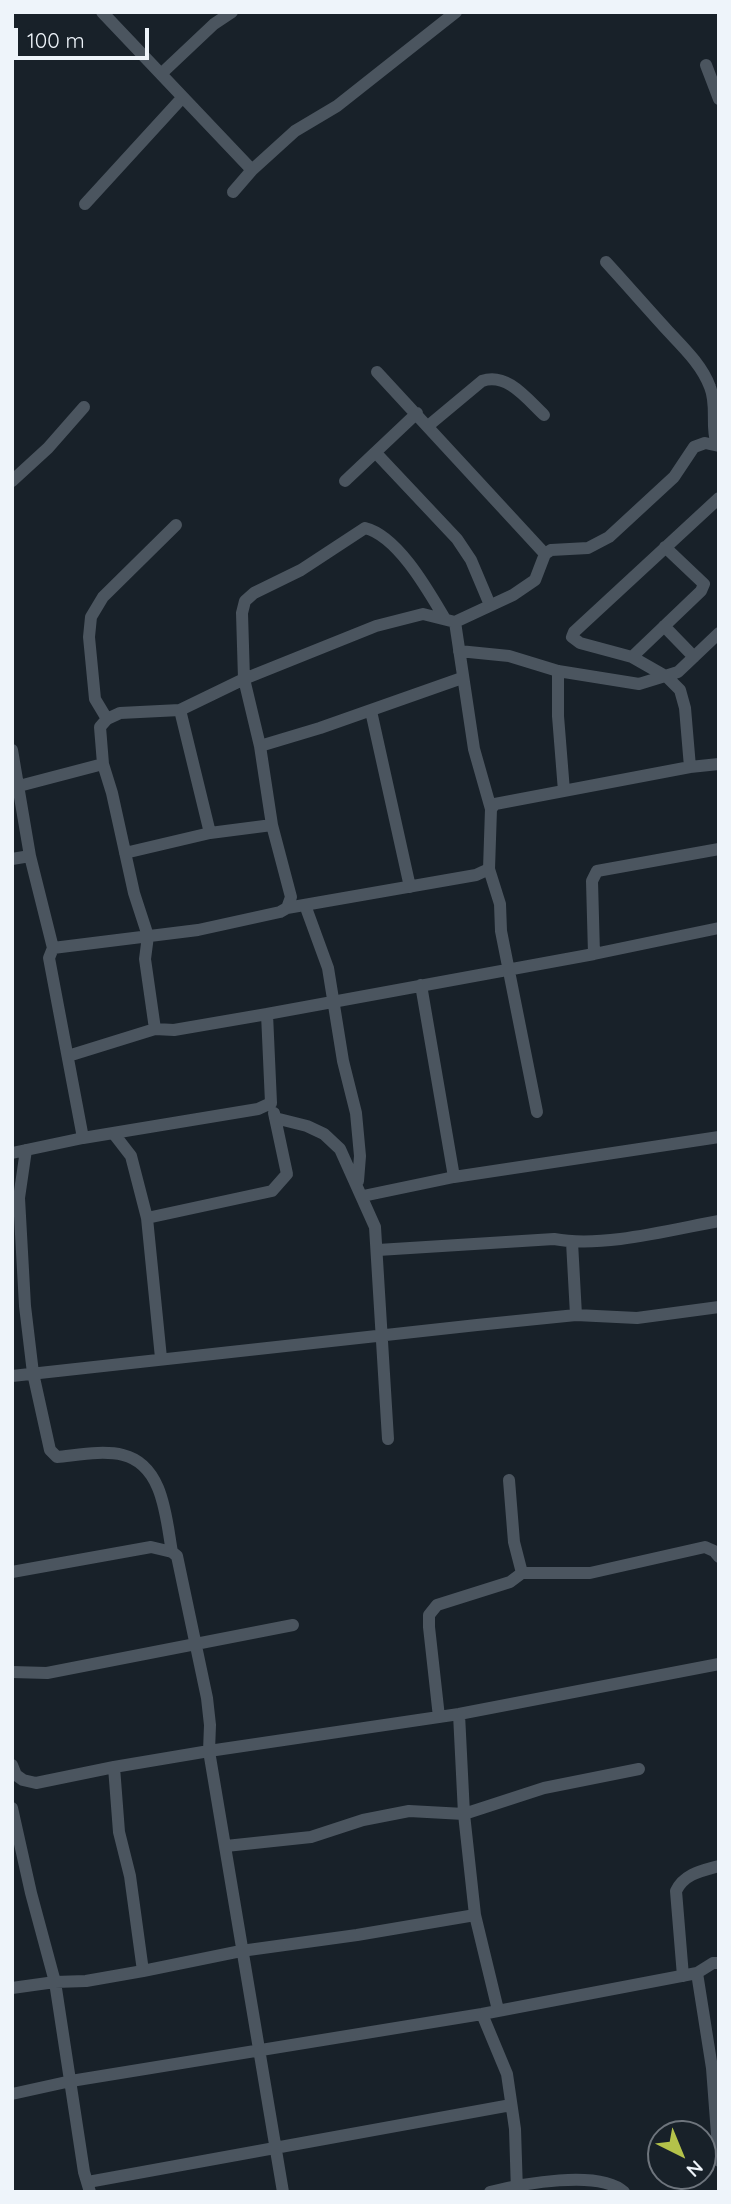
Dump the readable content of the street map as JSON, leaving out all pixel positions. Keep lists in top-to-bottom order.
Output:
{
  "scale_bar": "100 m",
  "north": "bottom right"
}
